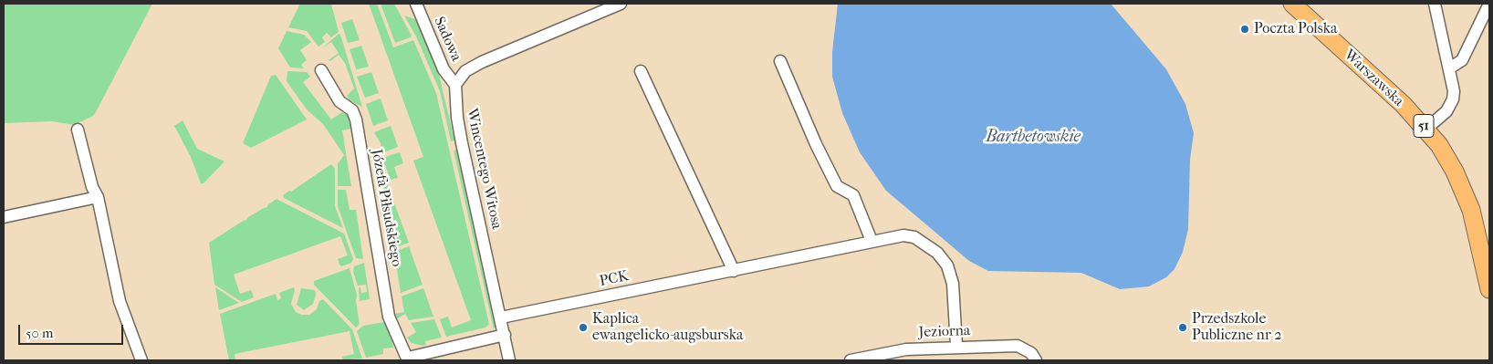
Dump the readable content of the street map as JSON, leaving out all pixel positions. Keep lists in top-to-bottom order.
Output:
{
  "streets": {
    "main road": ["Warszawska", "51"],
    "street": [
      "Sadowa",
      "Wincentego Witosa",
      "Józefa Piłsudskiego",
      "PCK",
      "Jeziorna"
    ]
  },
  "crossings": [
    ["Sadowa", "Wincentego Witosa"],
    ["Wincentego Witosa", "Józefa Piłsudskiego"],
    ["Wincentego Witosa", "PCK"],
    ["PCK", "Jeziorna"]
  ],
  "water": ["Bartbetowskie"],
  "places": ["Poczta Polska", "Kaplica ewangelicko-augsburska", "Przedszkole Publiczne nr 2"],
  "scale_bar": "50 m"
}
